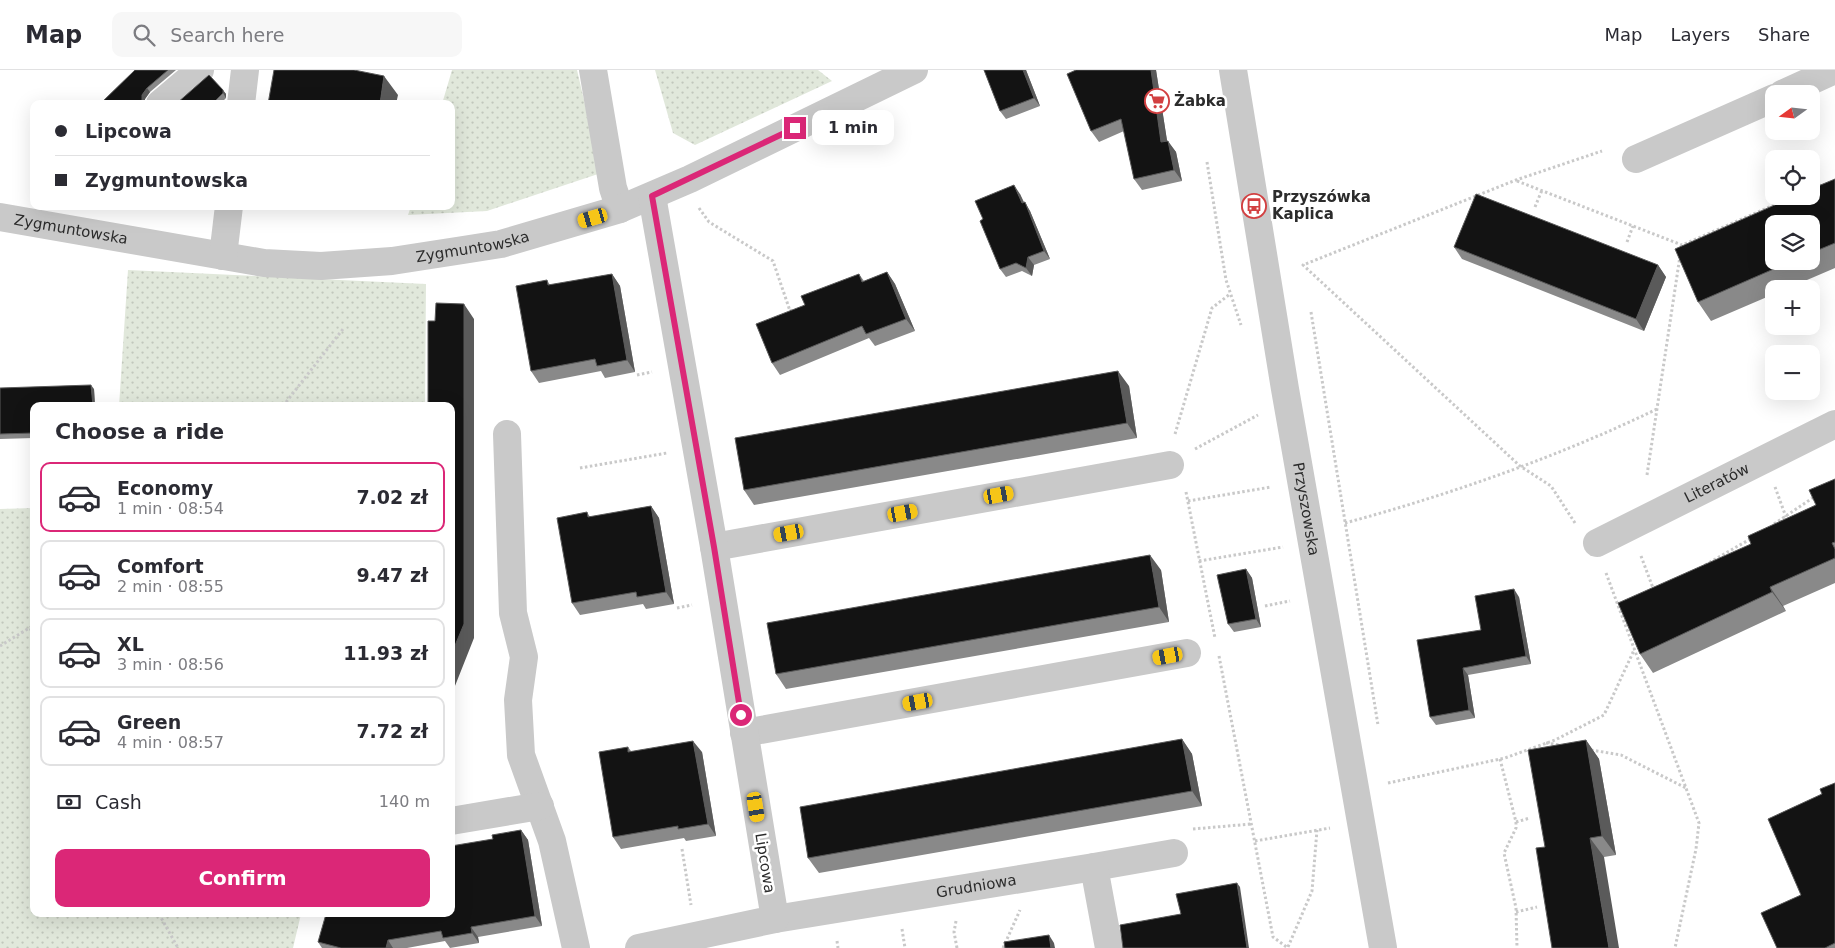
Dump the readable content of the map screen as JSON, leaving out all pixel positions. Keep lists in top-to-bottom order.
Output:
{
  "streets": {
    "street": [
      "Zygmuntowska",
      "Literatów",
      "Przyszowska",
      "Lipcowa",
      "Grudniowa"
    ]
  },
  "crossings": [
    ["Zygmuntowska", "Lipcowa"],
    ["Lipcowa", "Grudniowa"]
  ],
  "places": {
    "supermarket": ["Żabka"],
    "bus stop": ["Przyszówka Kaplica"]
  },
  "north": "left",
  "page": {
    "header": "Map",
    "search": "Search here",
    "nav": ["Map", "Layers", "Share"],
    "map_buttons": ["+", "−"],
    "banner": ["Lipcowa", "Zygmuntowska"],
    "bubble": "1 min",
    "heading": "Choose a ride",
    "list": [
      {
        "name": "Economy",
        "note": "1 min · 08:54",
        "value": "7.02 zł"
      },
      {
        "name": "Comfort",
        "note": "2 min · 08:55",
        "value": "9.47 zł"
      },
      {
        "name": "XL",
        "note": "3 min · 08:56",
        "value": "11.93 zł"
      },
      {
        "name": "Green",
        "note": "4 min · 08:57",
        "value": "7.72 zł"
      }
    ],
    "pay": ["Cash", "140 m"],
    "buttons": "Confirm"
  }
}
